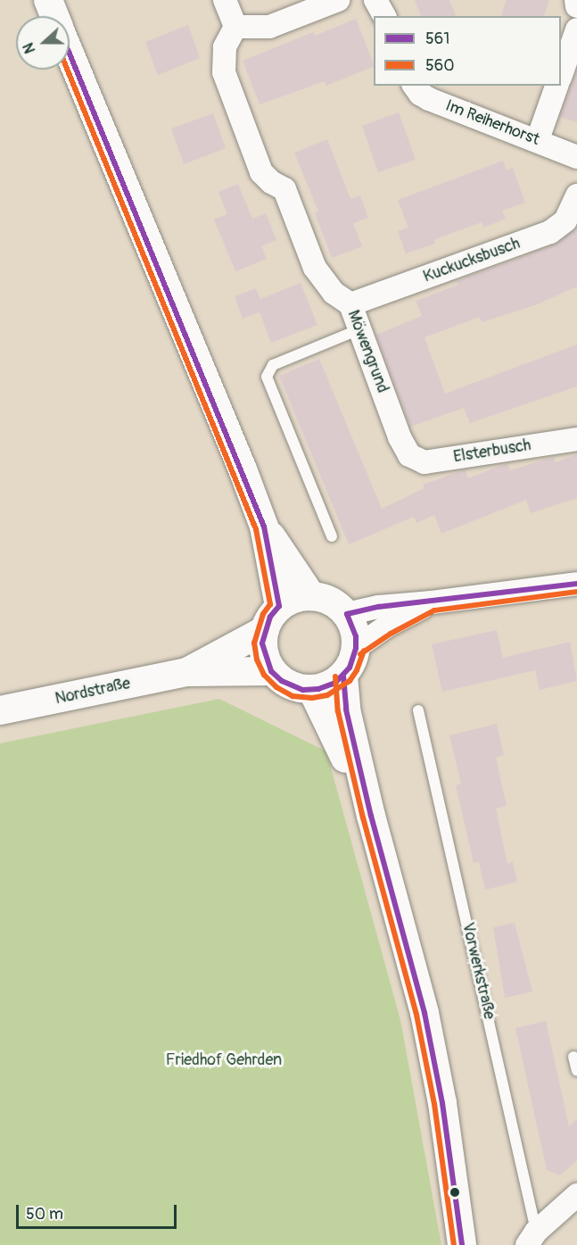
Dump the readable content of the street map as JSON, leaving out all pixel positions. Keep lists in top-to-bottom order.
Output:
{
  "streets": {
    "street": [
      "Im Reiherhorst",
      "Kuckucksbusch",
      "Möwengrund",
      "Elsterbusch",
      "Nordstraße",
      "Vorwerkstraße"
    ]
  },
  "crossings": [
    ["Kuckucksbusch", "Möwengrund"],
    ["Möwengrund", "Elsterbusch"]
  ],
  "parks": ["Friedhof Gehrden"],
  "lines": ["transit line 561", "transit line 560"],
  "legend": ["561", "560"],
  "scale_bar": "50 m",
  "north": "left"
}
